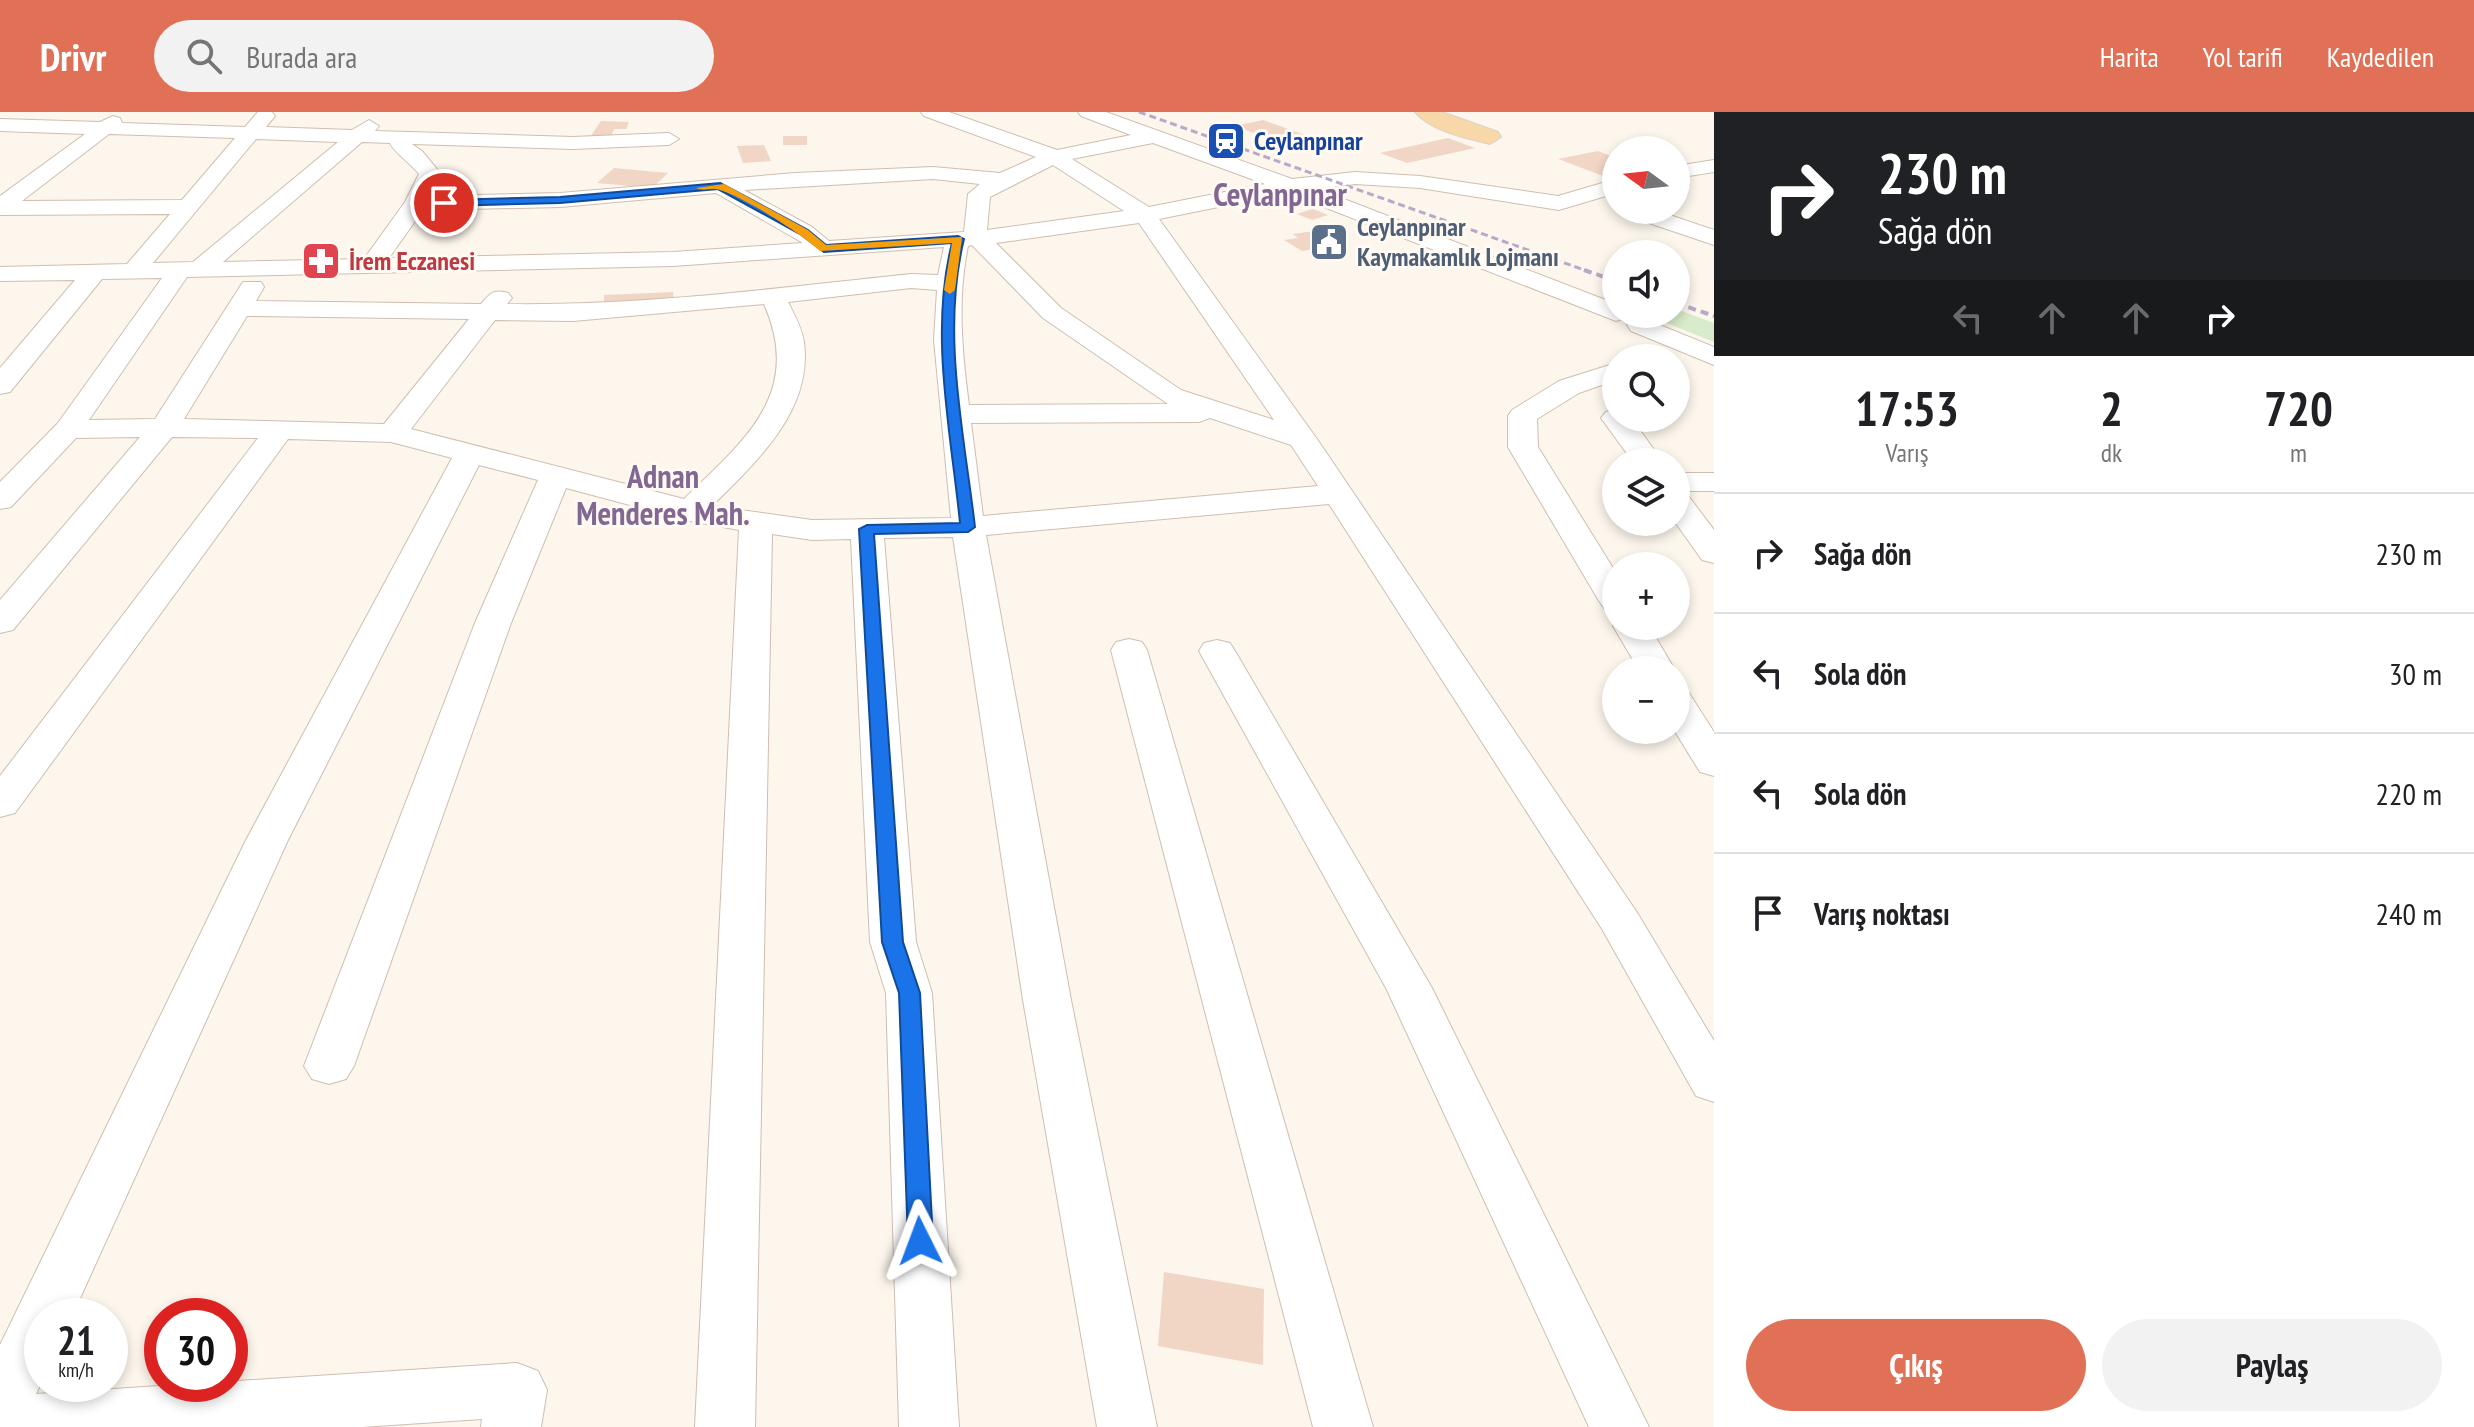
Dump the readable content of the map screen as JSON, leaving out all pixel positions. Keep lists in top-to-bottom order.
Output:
{
  "districts": ["Ceylanpınar", "Adnan Menderes Mah."],
  "places": {
    "station": ["Ceylanpınar"],
    "public building": ["Ceylanpınar Kaymakamlık Lojmanı"],
    "pharmacy": ["İrem Eczanesi"]
  },
  "north": "left",
  "page": {
    "header": "Drivr",
    "search": "Burada ara",
    "nav": ["Harita", "Yol tarifi", "Kaydedilen"],
    "turn": ["230 m", "Sağa dön"],
    "map_buttons": ["+", "−"],
    "eta": [
      "17:53",
      "Varış",
      "2",
      "dk",
      "720",
      "m"
    ],
    "list": [
      {
        "name": "Sağa dön",
        "value": "230 m"
      },
      {
        "name": "Sola dön",
        "value": "30 m"
      },
      {
        "name": "Sola dön",
        "value": "220 m"
      },
      {
        "name": "Varış noktası",
        "value": "240 m"
      }
    ],
    "speed": "21 km/h",
    "limit": "30",
    "buttons": ["Çıkış", "Paylaş"]
  }
}
